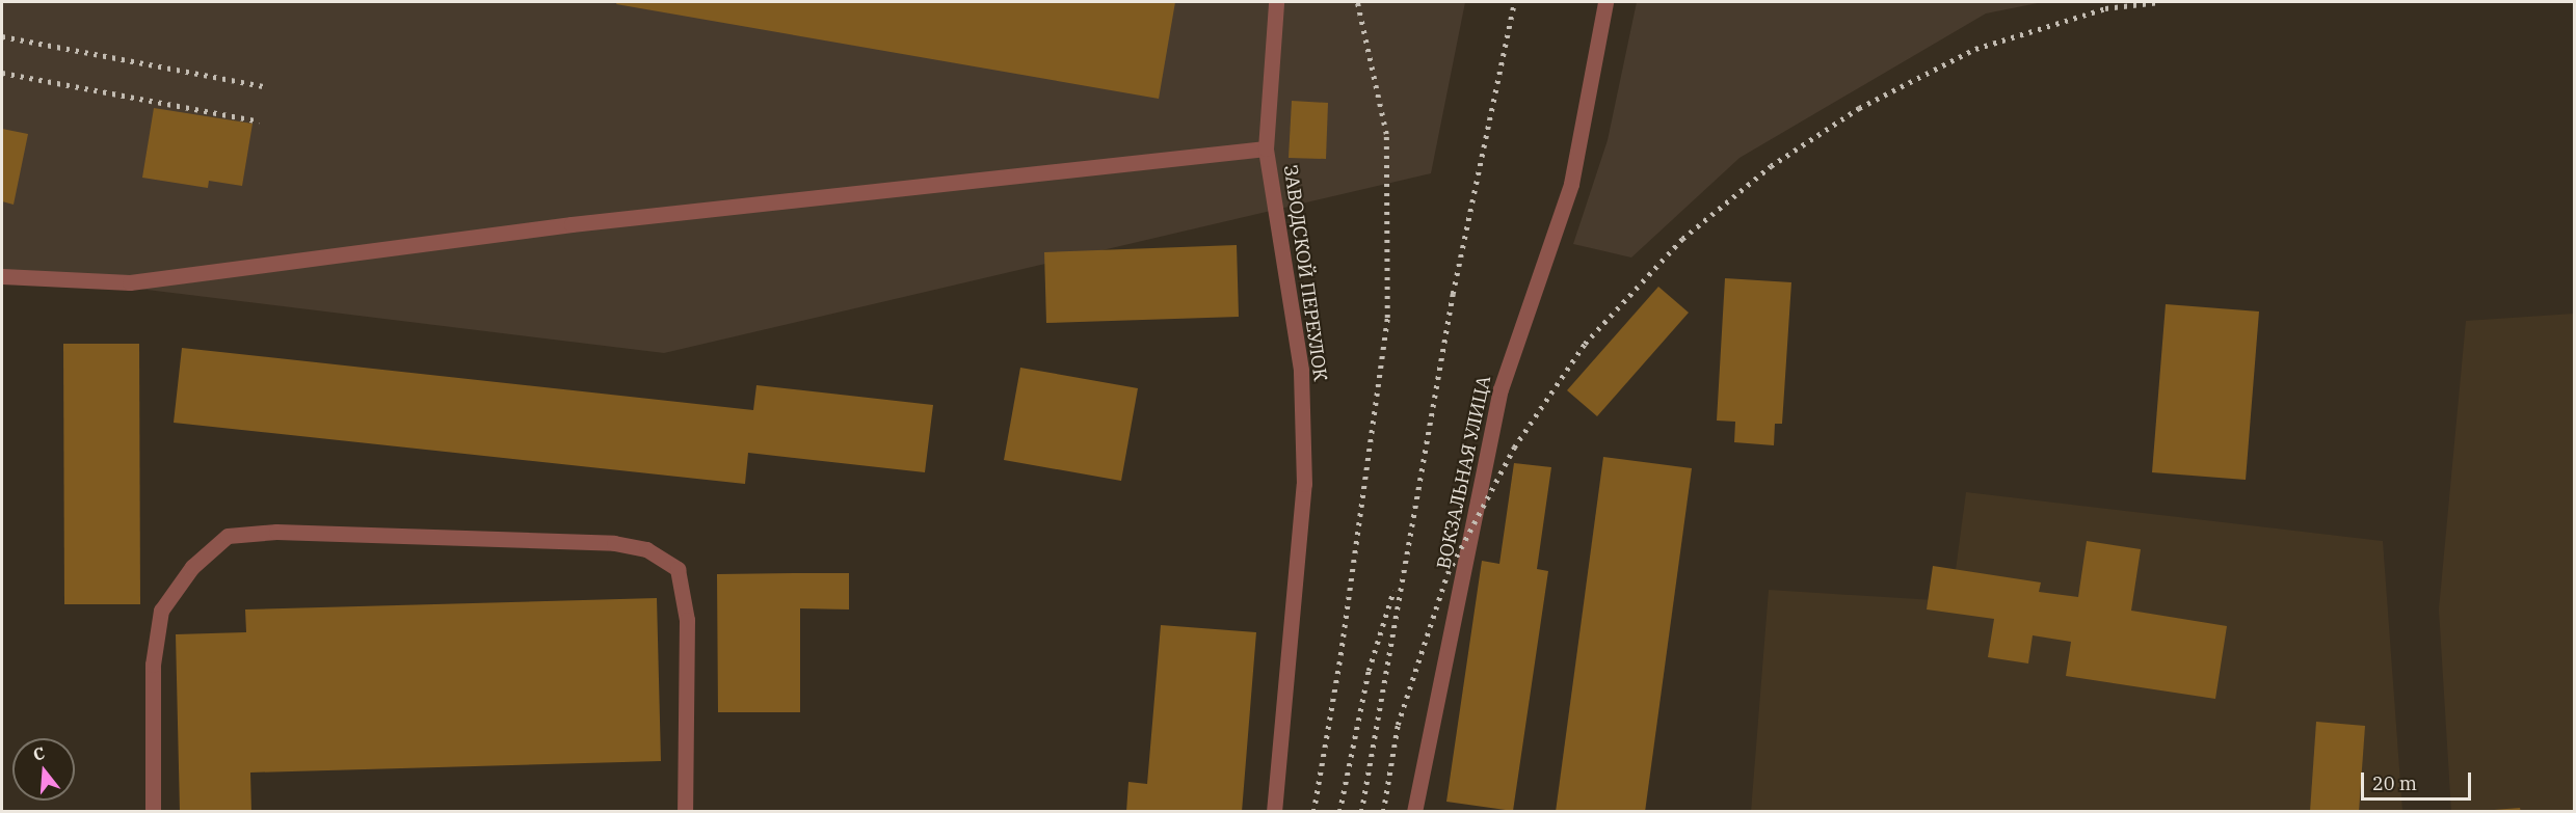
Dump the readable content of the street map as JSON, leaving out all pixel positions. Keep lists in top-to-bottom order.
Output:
{
  "streets": {
    "street": ["ЗАВОДСКОЙ ПЕРЕУЛОК", "ВОКЗАЛЬНАЯ УЛИЦА"]
  },
  "scale_bar": "20 m",
  "north": "top"
}
